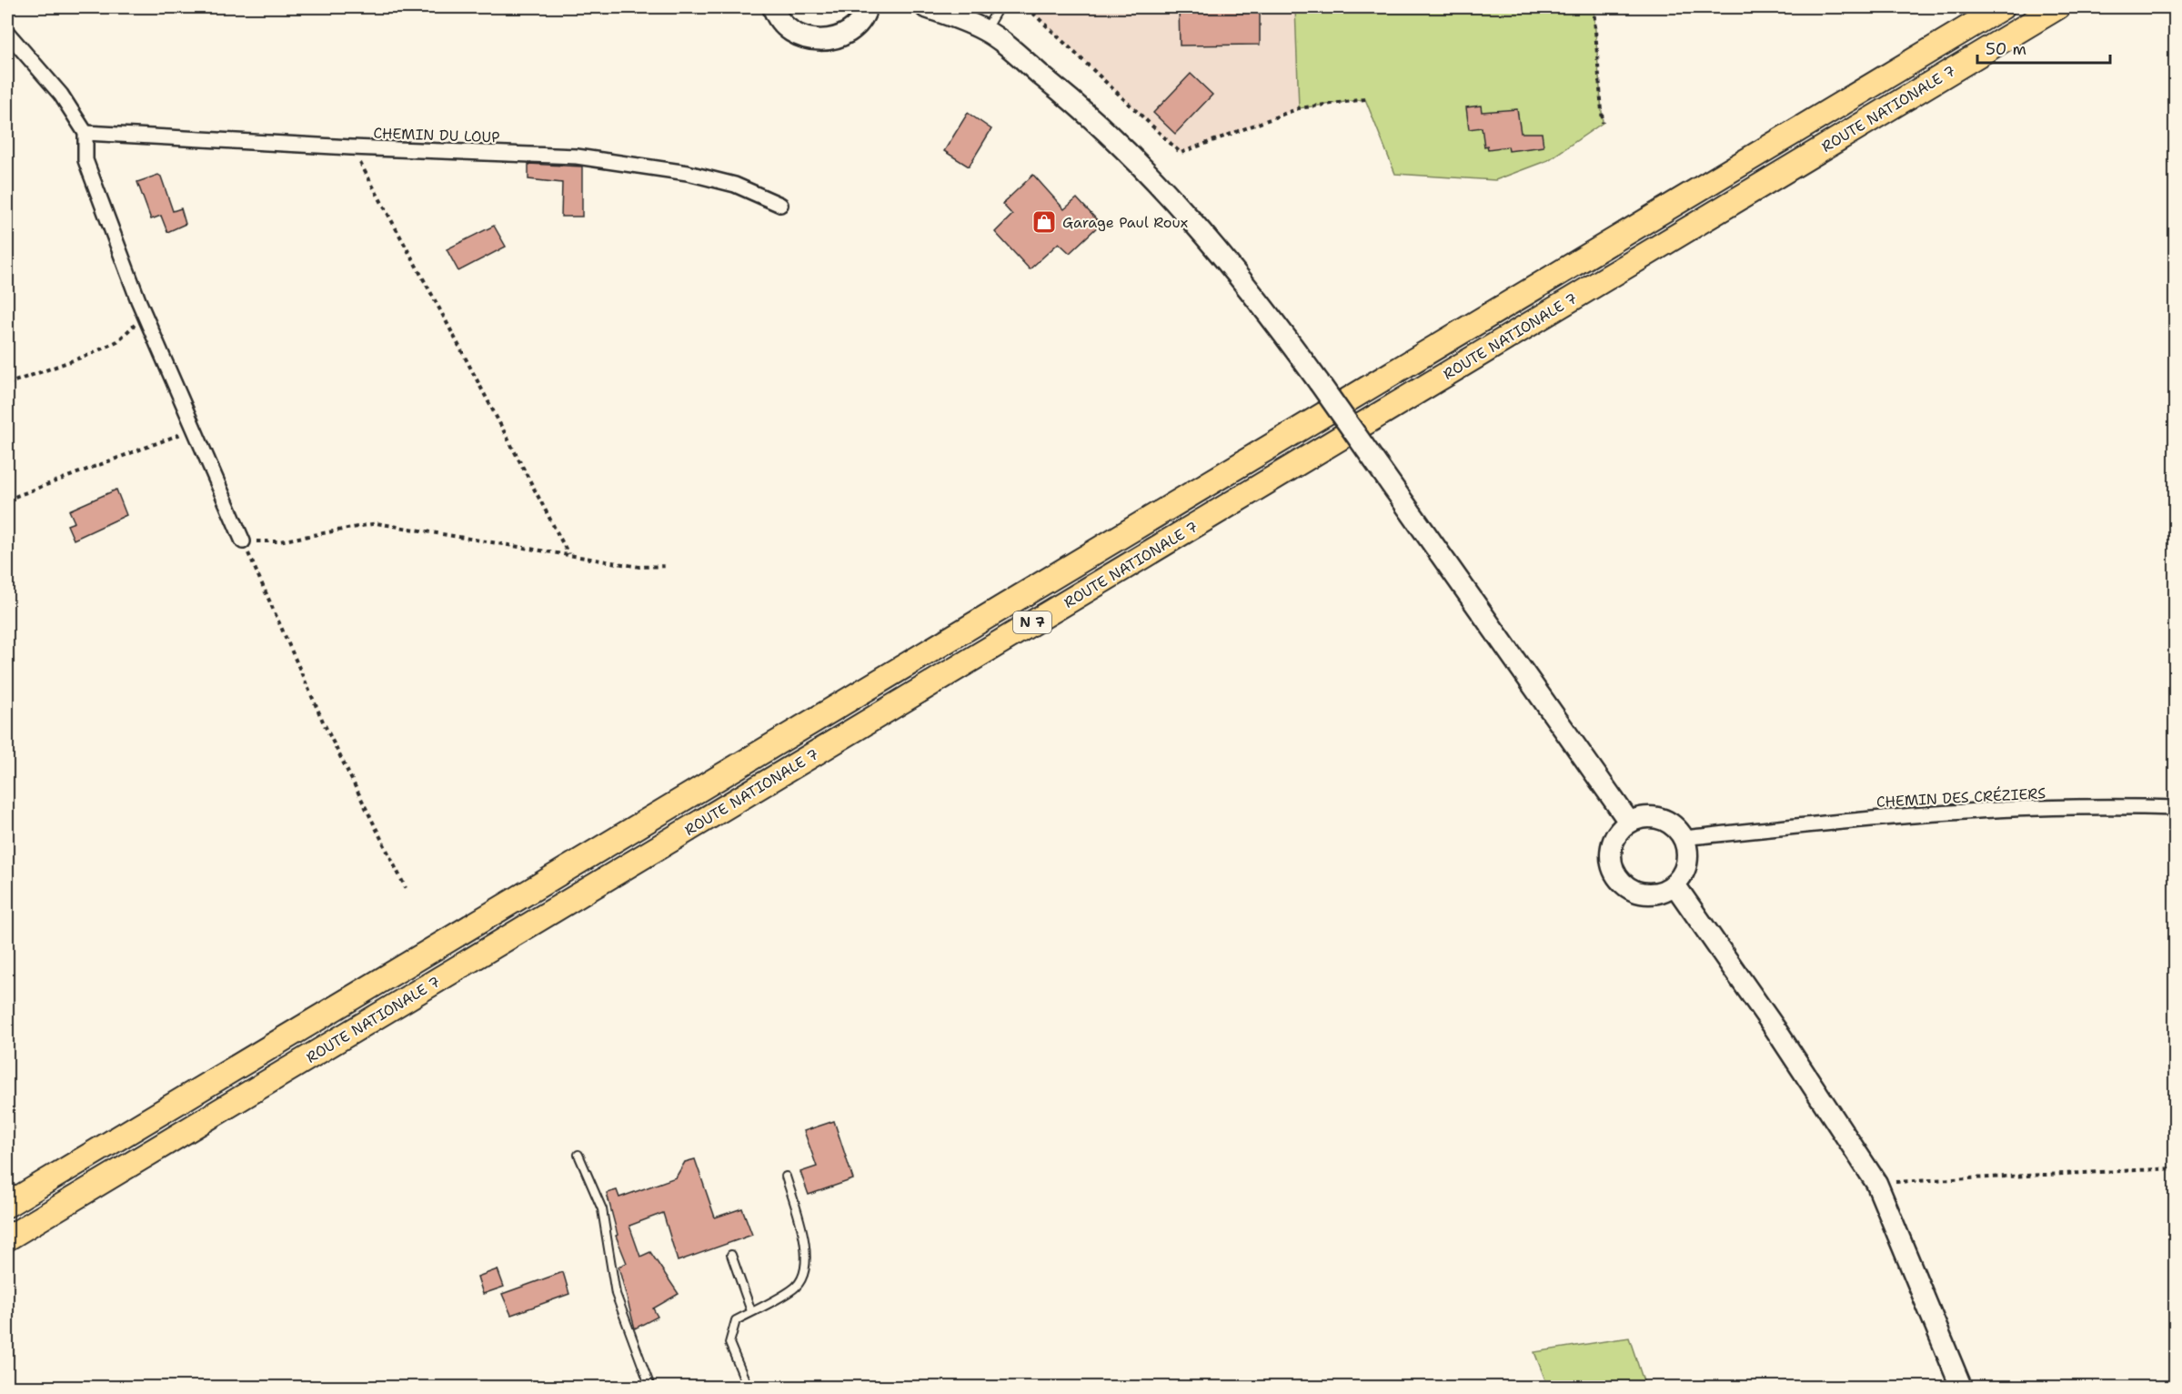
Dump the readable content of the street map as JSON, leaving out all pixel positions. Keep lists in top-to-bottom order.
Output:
{
  "streets": {
    "highway": ["ROUTE NATIONALE 7", "N 7"],
    "street": ["CHEMIN DU LOUP", "CHEMIN DES CRÉZIERS"]
  },
  "places": {
    "shop": ["Garage Paul Roux"]
  },
  "scale_bar": "50 m"
}
